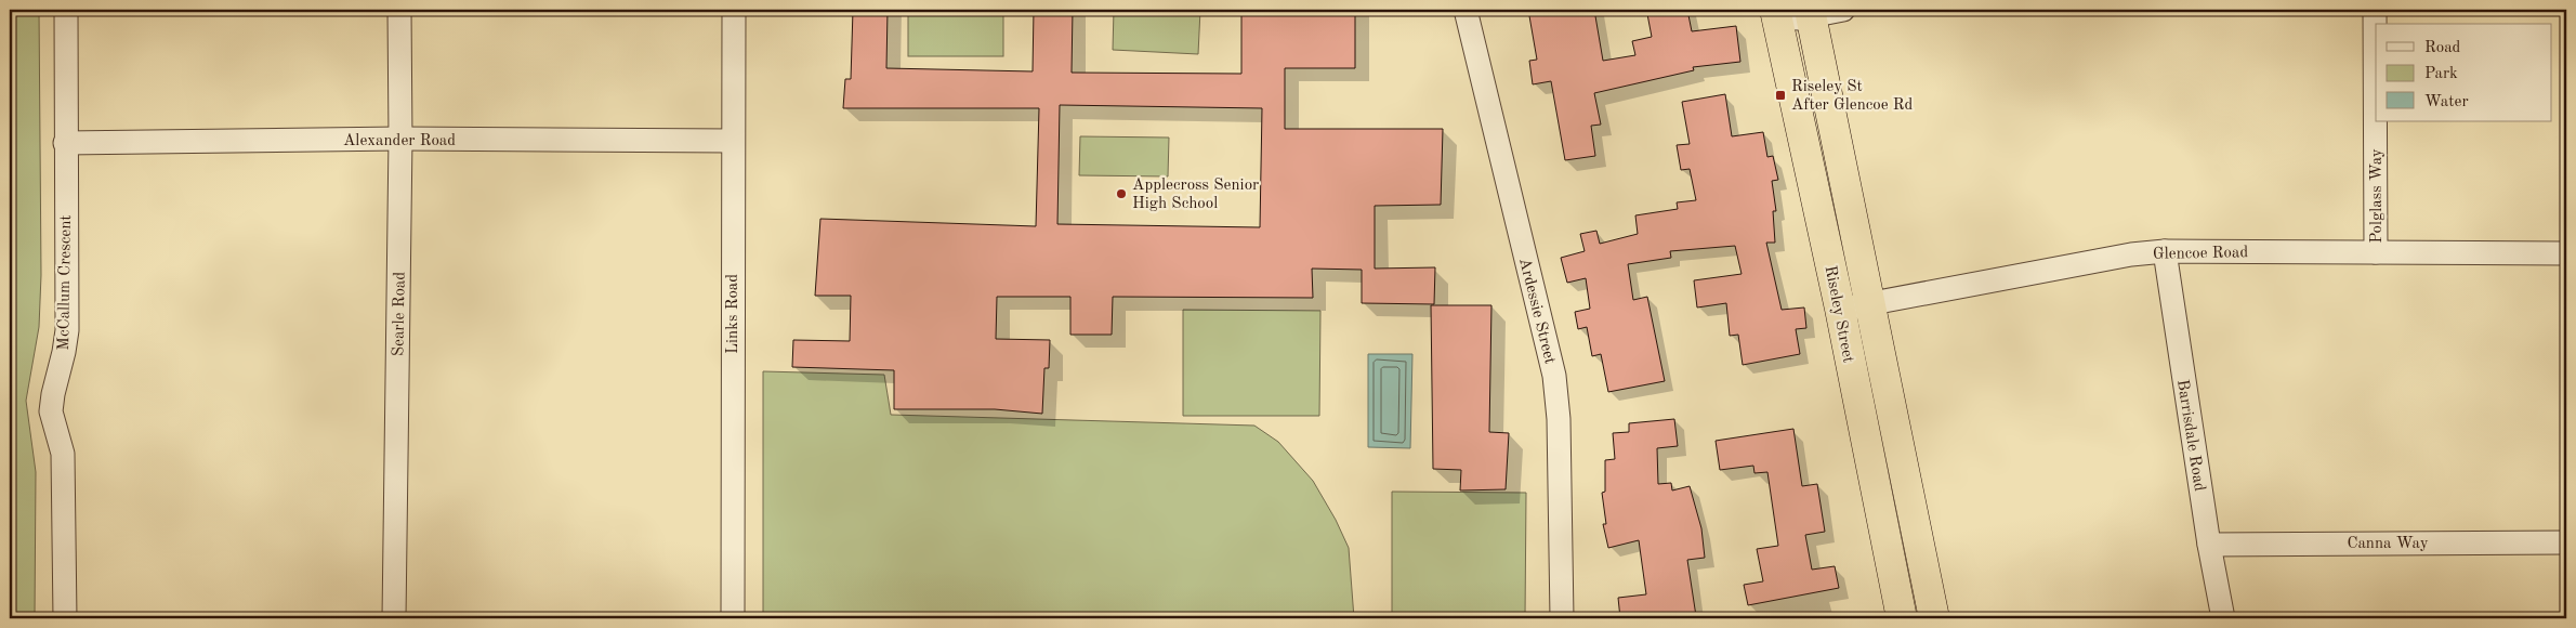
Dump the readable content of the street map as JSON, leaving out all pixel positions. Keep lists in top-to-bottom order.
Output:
{
  "streets": {
    "highway": ["Riseley Street"],
    "street": [
      "Alexander Road",
      "Polglass Way",
      "Glencoe Road",
      "McCallum Crescent",
      "Ardessie Street",
      "Searle Road",
      "Links Road",
      "Barrisdale Road",
      "Canna Way"
    ]
  },
  "crossings": [
    ["Alexander Road", "McCallum Crescent"],
    ["Alexander Road", "Searle Road"],
    ["Alexander Road", "Links Road"],
    ["Polglass Way", "Glencoe Road"],
    ["Glencoe Road", "Riseley Street"],
    ["Glencoe Road", "Barrisdale Road"],
    ["Barrisdale Road", "Canna Way"]
  ],
  "places": {
    "transit": ["Riseley St After Glencoe Rd"],
    "other": ["Applecross Senior High School"]
  },
  "legend": ["Road", "Park", "Water"]
}
